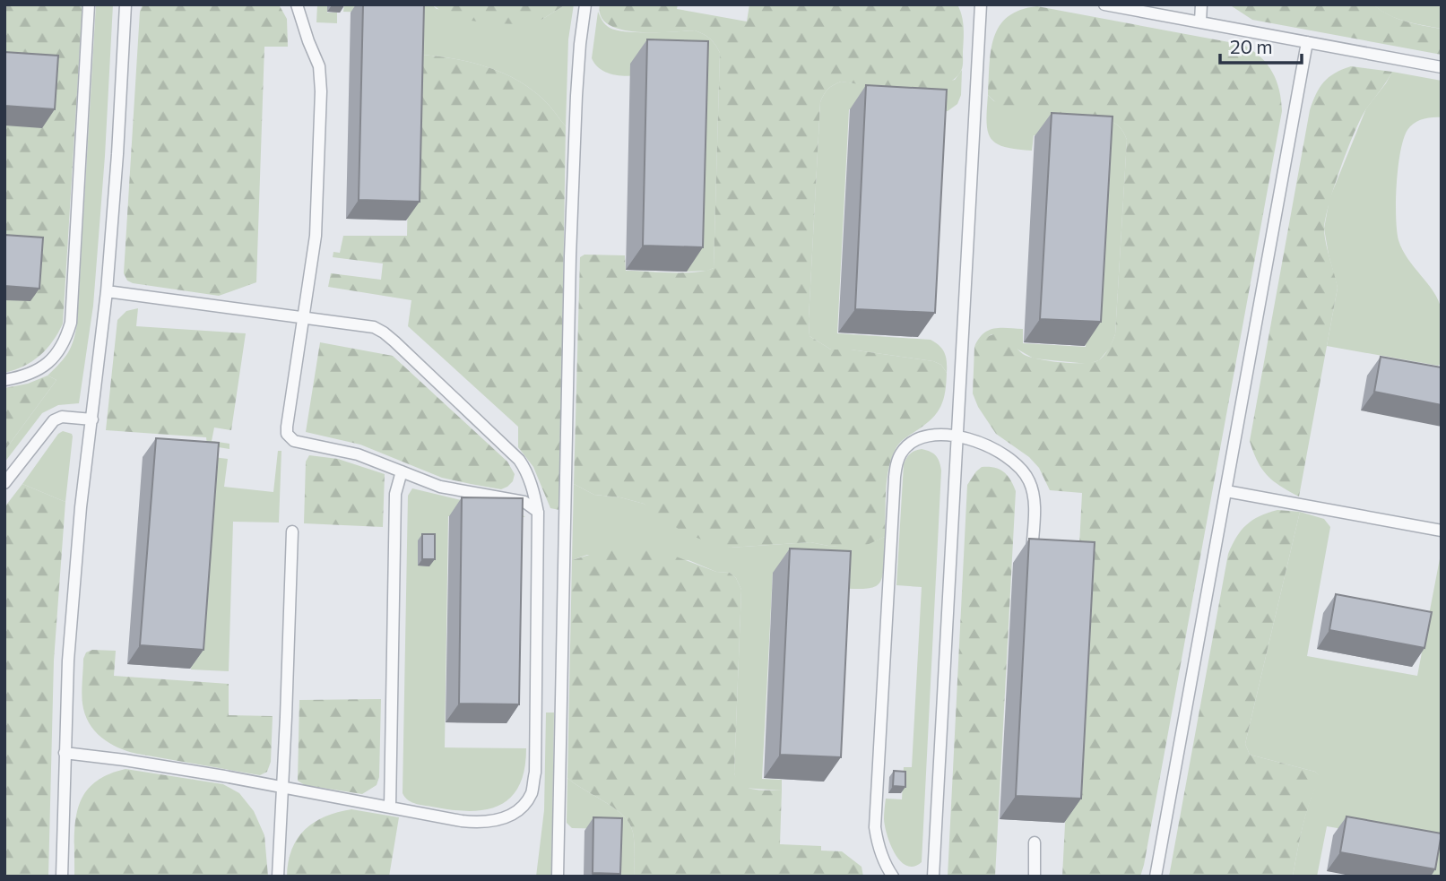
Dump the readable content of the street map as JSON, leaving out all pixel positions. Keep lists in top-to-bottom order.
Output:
{
  "scale_bar": "20 m"
}
